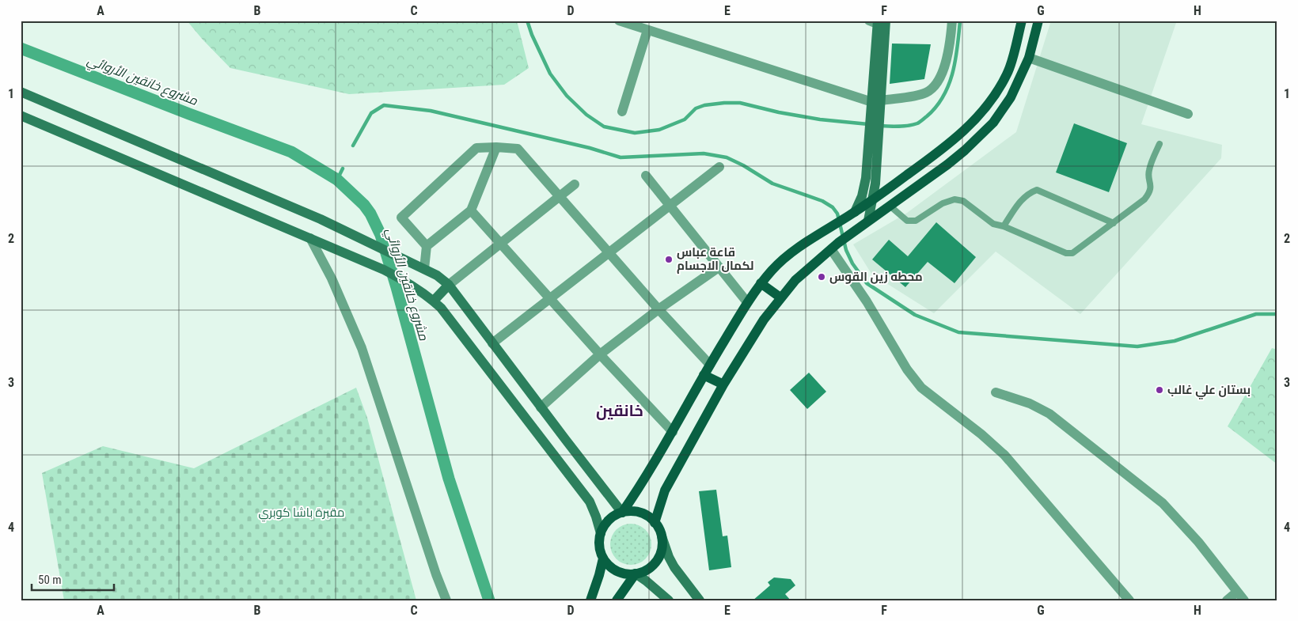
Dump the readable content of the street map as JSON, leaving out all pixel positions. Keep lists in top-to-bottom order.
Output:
{
  "districts": ["خانقين"],
  "water": ["مشروع خانقين الأروائي"],
  "parks": ["مقبرة باشا كوبري"],
  "places": ["قاعة عباس لكمال الاجسام", "محطه زين القوس", "بستان علي غالب"],
  "scale_bar": "50 m",
  "grid": {
    "columns": [
      "A",
      "B",
      "C",
      "D",
      "E",
      "F",
      "G",
      "H"
    ],
    "rows": [
      "1",
      "2",
      "3",
      "4"
    ]
  }
}
